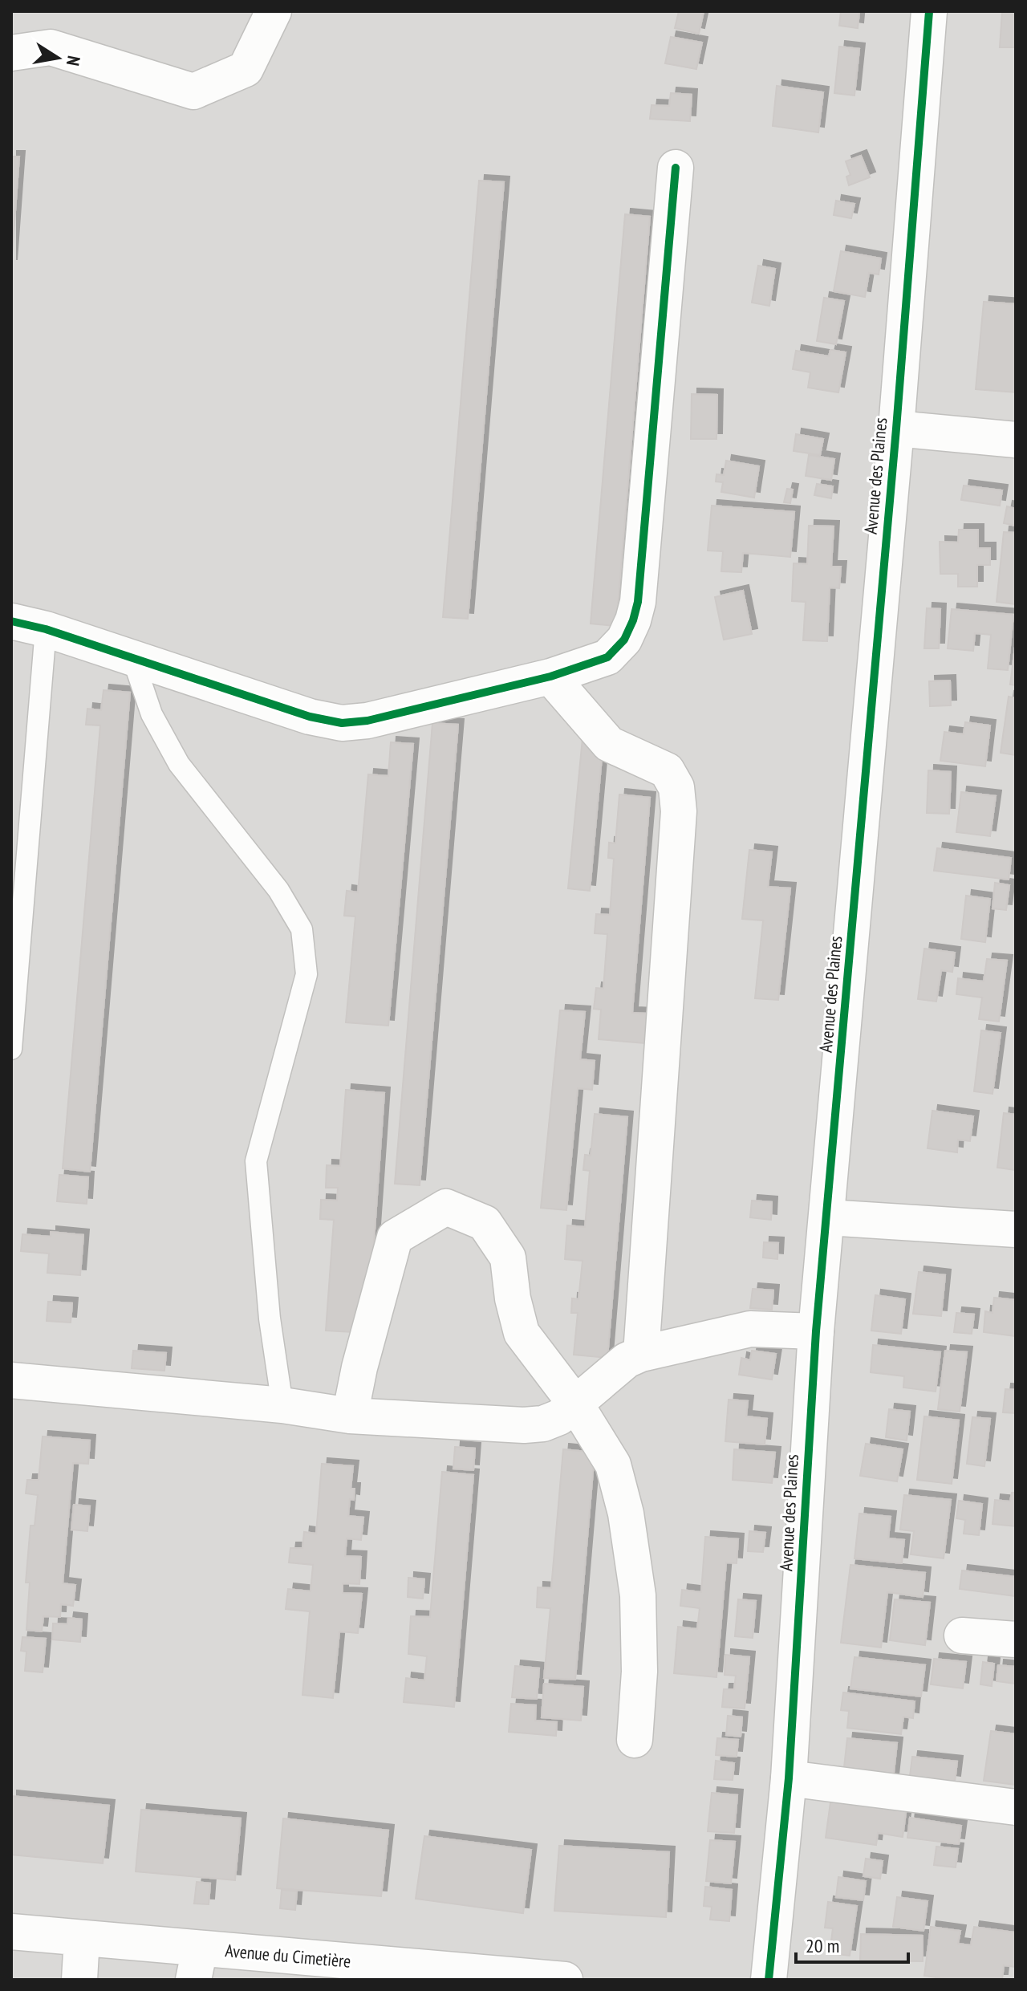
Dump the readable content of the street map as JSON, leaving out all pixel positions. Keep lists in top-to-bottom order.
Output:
{
  "streets": {
    "street": ["Avenue des Plaines", "Avenue du Cimetière"]
  },
  "scale_bar": "20 m",
  "north": "right"
}
